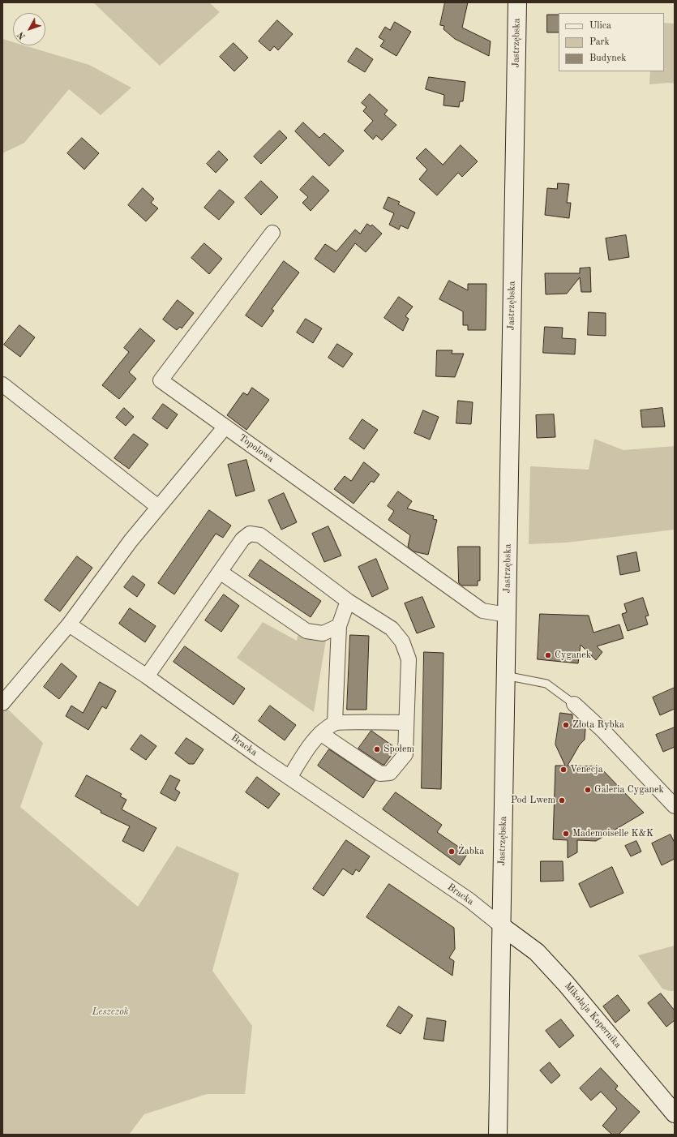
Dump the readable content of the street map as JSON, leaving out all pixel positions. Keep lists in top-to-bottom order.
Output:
{
  "streets": {
    "main road": ["Jastrzębska", "Mikołaja Kopernika"],
    "street": ["Topolowa", "Bracka"]
  },
  "crossings": [
    ["Jastrzębska", "Topolowa"],
    ["Jastrzębska", "Bracka"],
    ["Jastrzębska", "Mikołaja Kopernika"],
    ["Bracka", "Mikołaja Kopernika"]
  ],
  "parks": ["Leszczok"],
  "places": [
    "Cyganek",
    "Złota Rybka",
    "Społem",
    "Venecja",
    "Galeria Cyganek",
    "Pod Lwem",
    "Mademoiselle K&K",
    "Żabka"
  ],
  "legend": ["Ulica", "Park", "Budynek"],
  "north": "bottom left"
}
